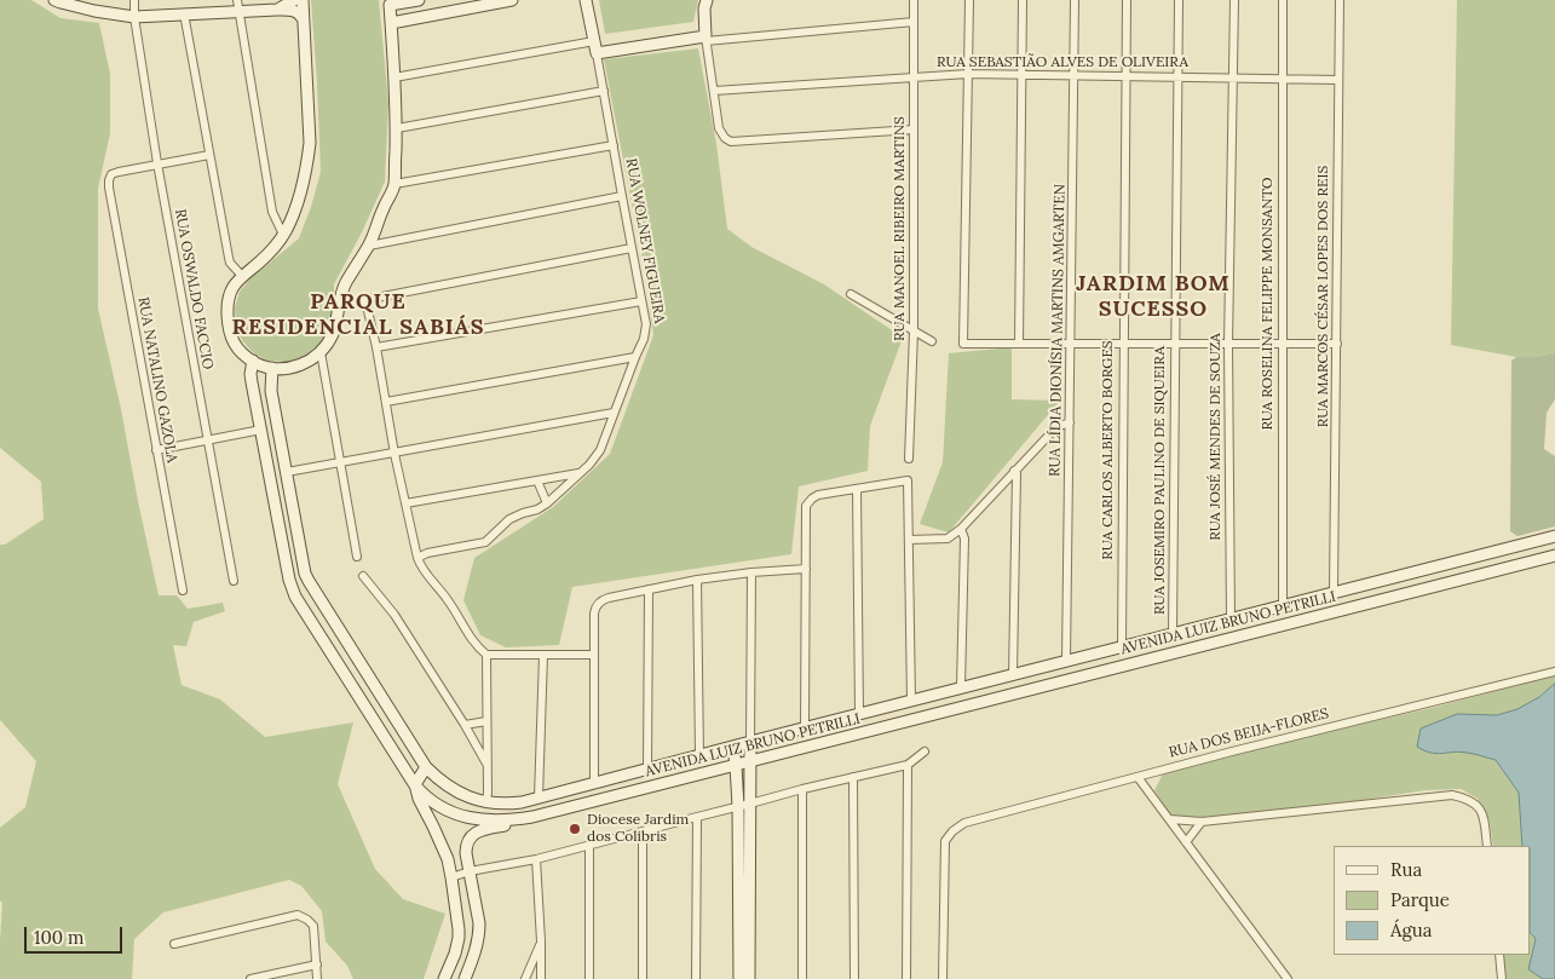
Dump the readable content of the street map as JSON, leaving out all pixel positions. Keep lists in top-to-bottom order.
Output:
{
  "streets": {
    "main road": ["RUA WOLNEY FIGUEIRA", "AVENIDA LUIZ BRUNO PETRILLI"],
    "street": [
      "RUA SEBASTIÃO ALVES DE OLIVEIRA",
      "RUA MANOEL RIBEIRO MARTINS",
      "RUA OSWALDO FACCIO",
      "RUA MARCOS CÉSAR LOPES DOS REIS",
      "RUA ROSELINA FELIPPE MONSANTO",
      "RUA LÍDIA DIONÍSIA MARTINS AMGARTEN",
      "RUA NATALINO GAZOLA",
      "RUA JOSÉ MENDES DE SOUZA",
      "RUA CARLOS ALBERTO BORGES",
      "RUA JOSEMIRO PAULINO DE SIQUEIRA",
      "RUA DOS BEIJA-FLORES"
    ]
  },
  "crossings": [
    ["RUA SEBASTIÃO ALVES DE OLIVEIRA", "RUA MANOEL RIBEIRO MARTINS"],
    ["RUA SEBASTIÃO ALVES DE OLIVEIRA", "RUA MARCOS CÉSAR LOPES DOS REIS"],
    ["RUA SEBASTIÃO ALVES DE OLIVEIRA", "RUA ROSELINA FELIPPE MONSANTO"],
    ["RUA SEBASTIÃO ALVES DE OLIVEIRA", "RUA LÍDIA DIONÍSIA MARTINS AMGARTEN"],
    ["RUA SEBASTIÃO ALVES DE OLIVEIRA", "RUA JOSÉ MENDES DE SOUZA"],
    ["RUA SEBASTIÃO ALVES DE OLIVEIRA", "RUA CARLOS ALBERTO BORGES"],
    ["RUA SEBASTIÃO ALVES DE OLIVEIRA", "RUA JOSEMIRO PAULINO DE SIQUEIRA"],
    ["RUA OSWALDO FACCIO", "RUA NATALINO GAZOLA"],
    ["RUA MARCOS CÉSAR LOPES DOS REIS", "AVENIDA LUIZ BRUNO PETRILLI"],
    ["RUA ROSELINA FELIPPE MONSANTO", "AVENIDA LUIZ BRUNO PETRILLI"],
    ["RUA LÍDIA DIONÍSIA MARTINS AMGARTEN", "AVENIDA LUIZ BRUNO PETRILLI"],
    ["RUA JOSÉ MENDES DE SOUZA", "AVENIDA LUIZ BRUNO PETRILLI"],
    ["RUA CARLOS ALBERTO BORGES", "AVENIDA LUIZ BRUNO PETRILLI"],
    ["RUA JOSEMIRO PAULINO DE SIQUEIRA", "AVENIDA LUIZ BRUNO PETRILLI"]
  ],
  "districts": ["JARDIM BOM SUCESSO", "PARQUE RESIDENCIAL SABIÁS"],
  "places": ["Diocese Jardim dos Colibris"],
  "legend": ["Rua", "Parque", "Água"],
  "scale_bar": "100 m"
}
